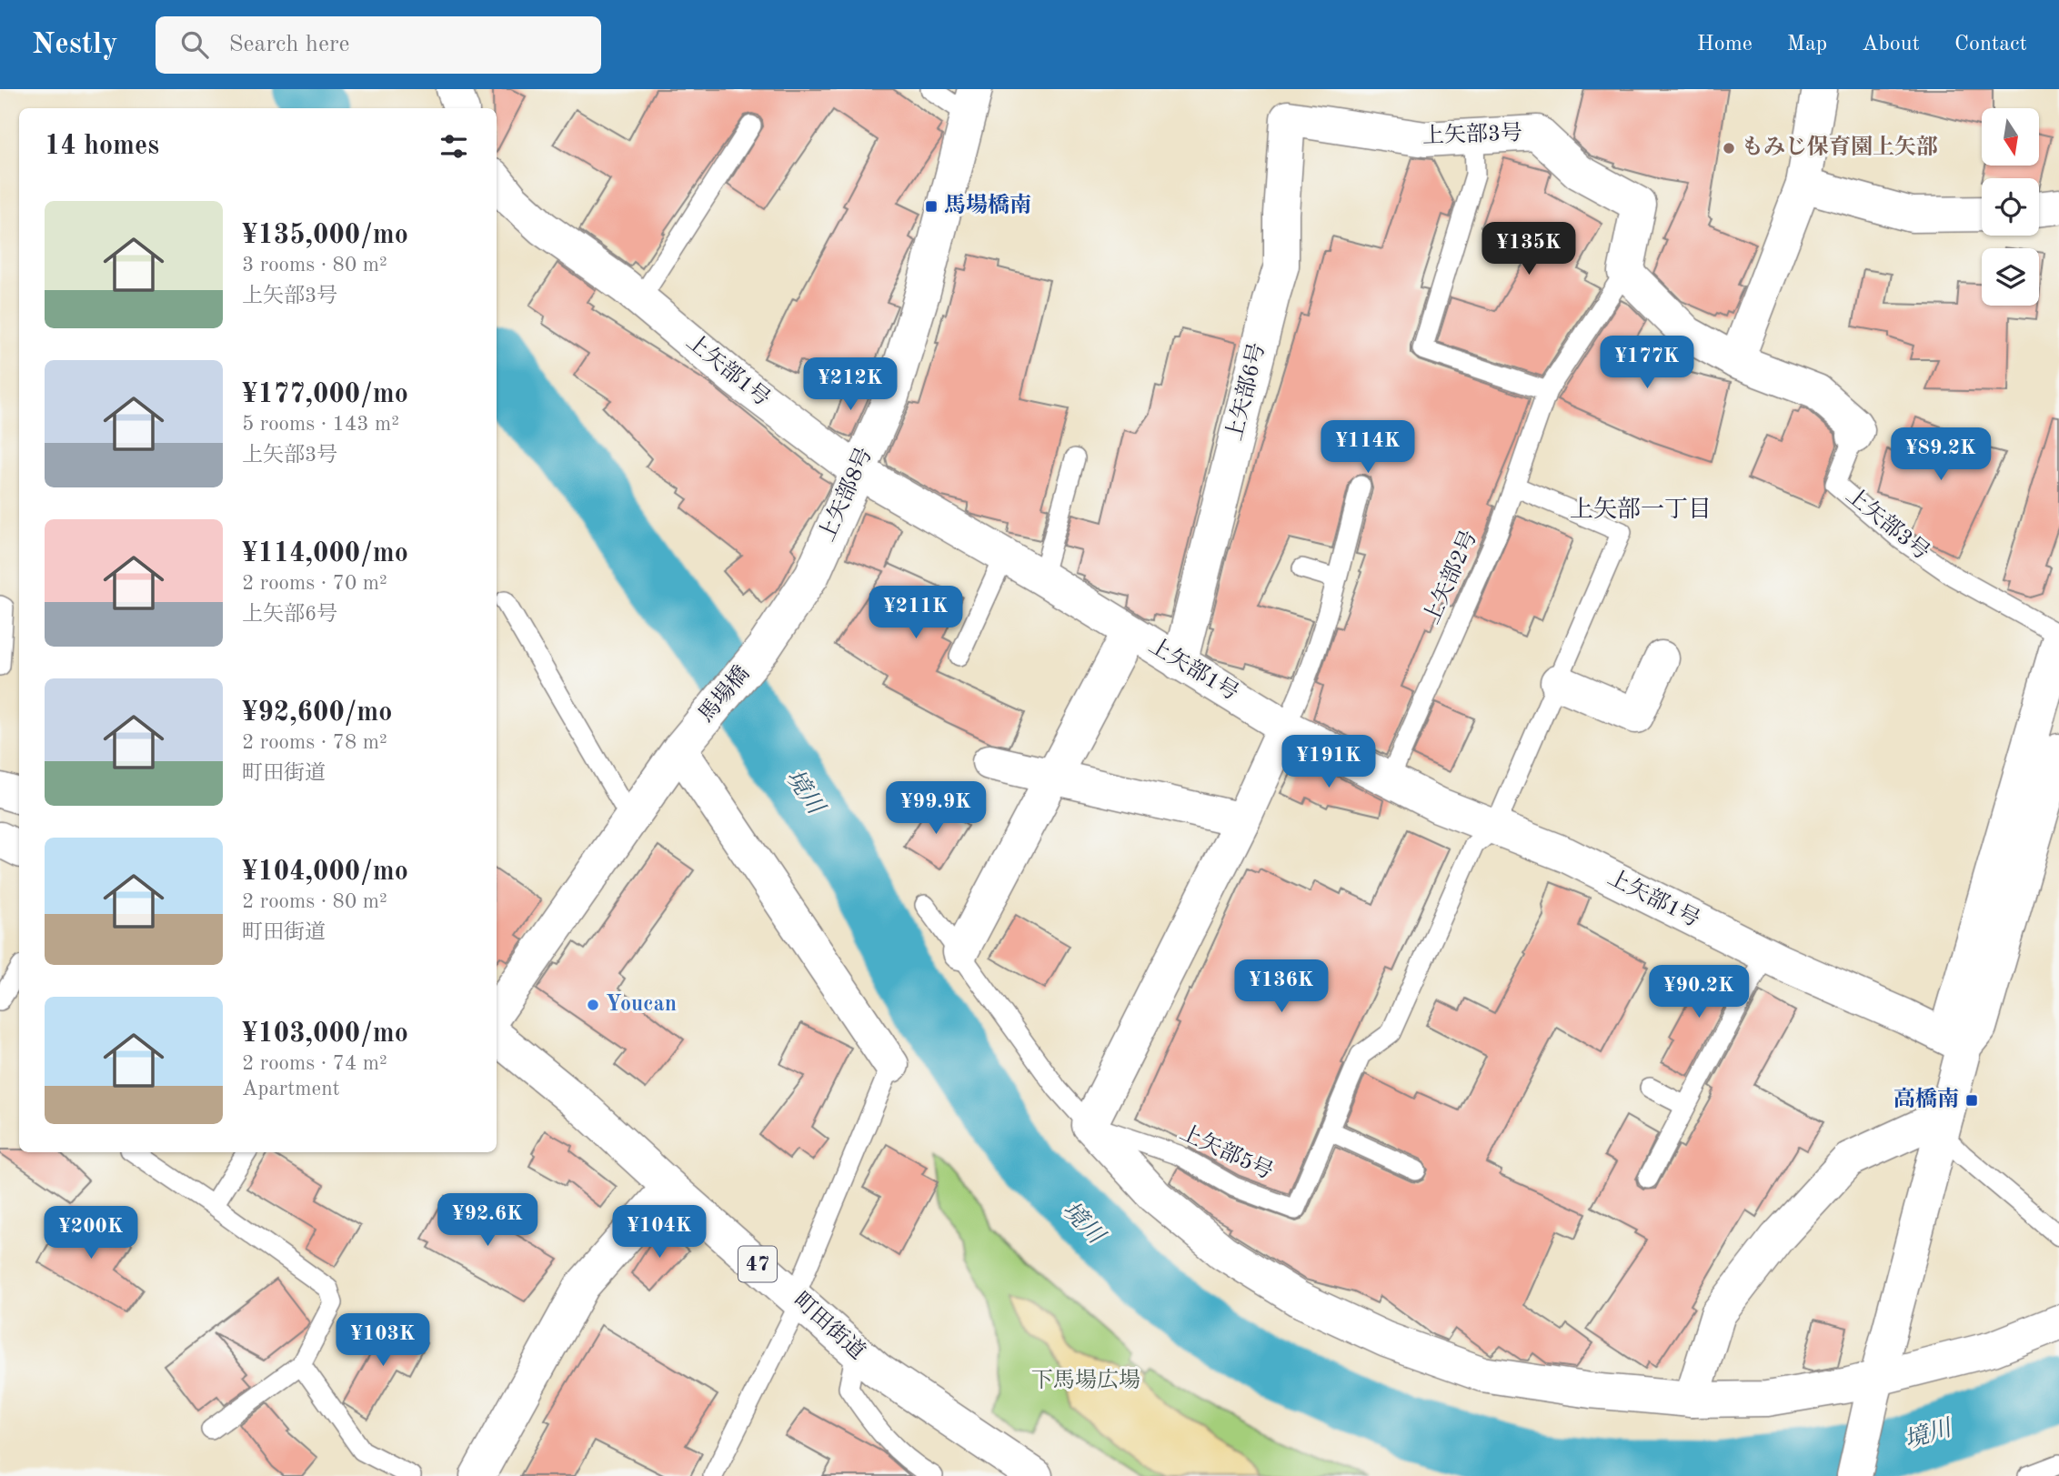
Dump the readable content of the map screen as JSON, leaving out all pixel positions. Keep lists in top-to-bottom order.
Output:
{
  "streets": {
    "street": [
      "上矢部3号",
      "上矢部1号",
      "上矢部6号",
      "上矢部8号",
      "馬場橋",
      "47",
      "町田街道"
    ],
    "lane": ["上矢部2号", "上矢部5号"]
  },
  "crossings": [
    ["上矢部3号", "上矢部6号"],
    ["上矢部3号", "上矢部2号"],
    ["上矢部1号", "上矢部6号"],
    ["上矢部1号", "上矢部8号"],
    ["上矢部1号", "上矢部2号"],
    ["上矢部1号", "上矢部5号"],
    ["上矢部8号", "馬場橋"]
  ],
  "districts": ["上矢部一丁目"],
  "water": ["境川"],
  "parks": ["下馬場広場"],
  "places": {
    "other": ["もみじ保育園上矢部", "Youcan"],
    "transit": ["馬場橋南", "高橋南"]
  },
  "north": "bottom",
  "page": {
    "header": "Nestly",
    "search": "Search here",
    "nav": [
      "Home",
      "Map",
      "About",
      "Contact"
    ],
    "heading": "14 homes",
    "list": [
      {
        "name": "¥135,000/mo",
        "note": "3 rooms · 80 m² · 上矢部3号"
      },
      {
        "name": "¥177,000/mo",
        "note": "5 rooms · 143 m² · 上矢部3号"
      },
      {
        "name": "¥114,000/mo",
        "note": "2 rooms · 70 m² · 上矢部6号"
      },
      {
        "name": "¥92,600/mo",
        "note": "2 rooms · 78 m² · 町田街道"
      },
      {
        "name": "¥104,000/mo",
        "note": "2 rooms · 80 m² · 町田街道"
      },
      {
        "name": "¥103,000/mo",
        "note": "2 rooms · 74 m² · Apartment"
      }
    ],
    "price": [
      "¥135K",
      "¥177K",
      "¥212K",
      "¥114K",
      "¥89.2K",
      "¥211K",
      "¥191K",
      "¥99.9K",
      "¥136K",
      "¥90.2K",
      "¥92.6K",
      "¥104K",
      "¥200K",
      "¥103K"
    ]
  }
}
